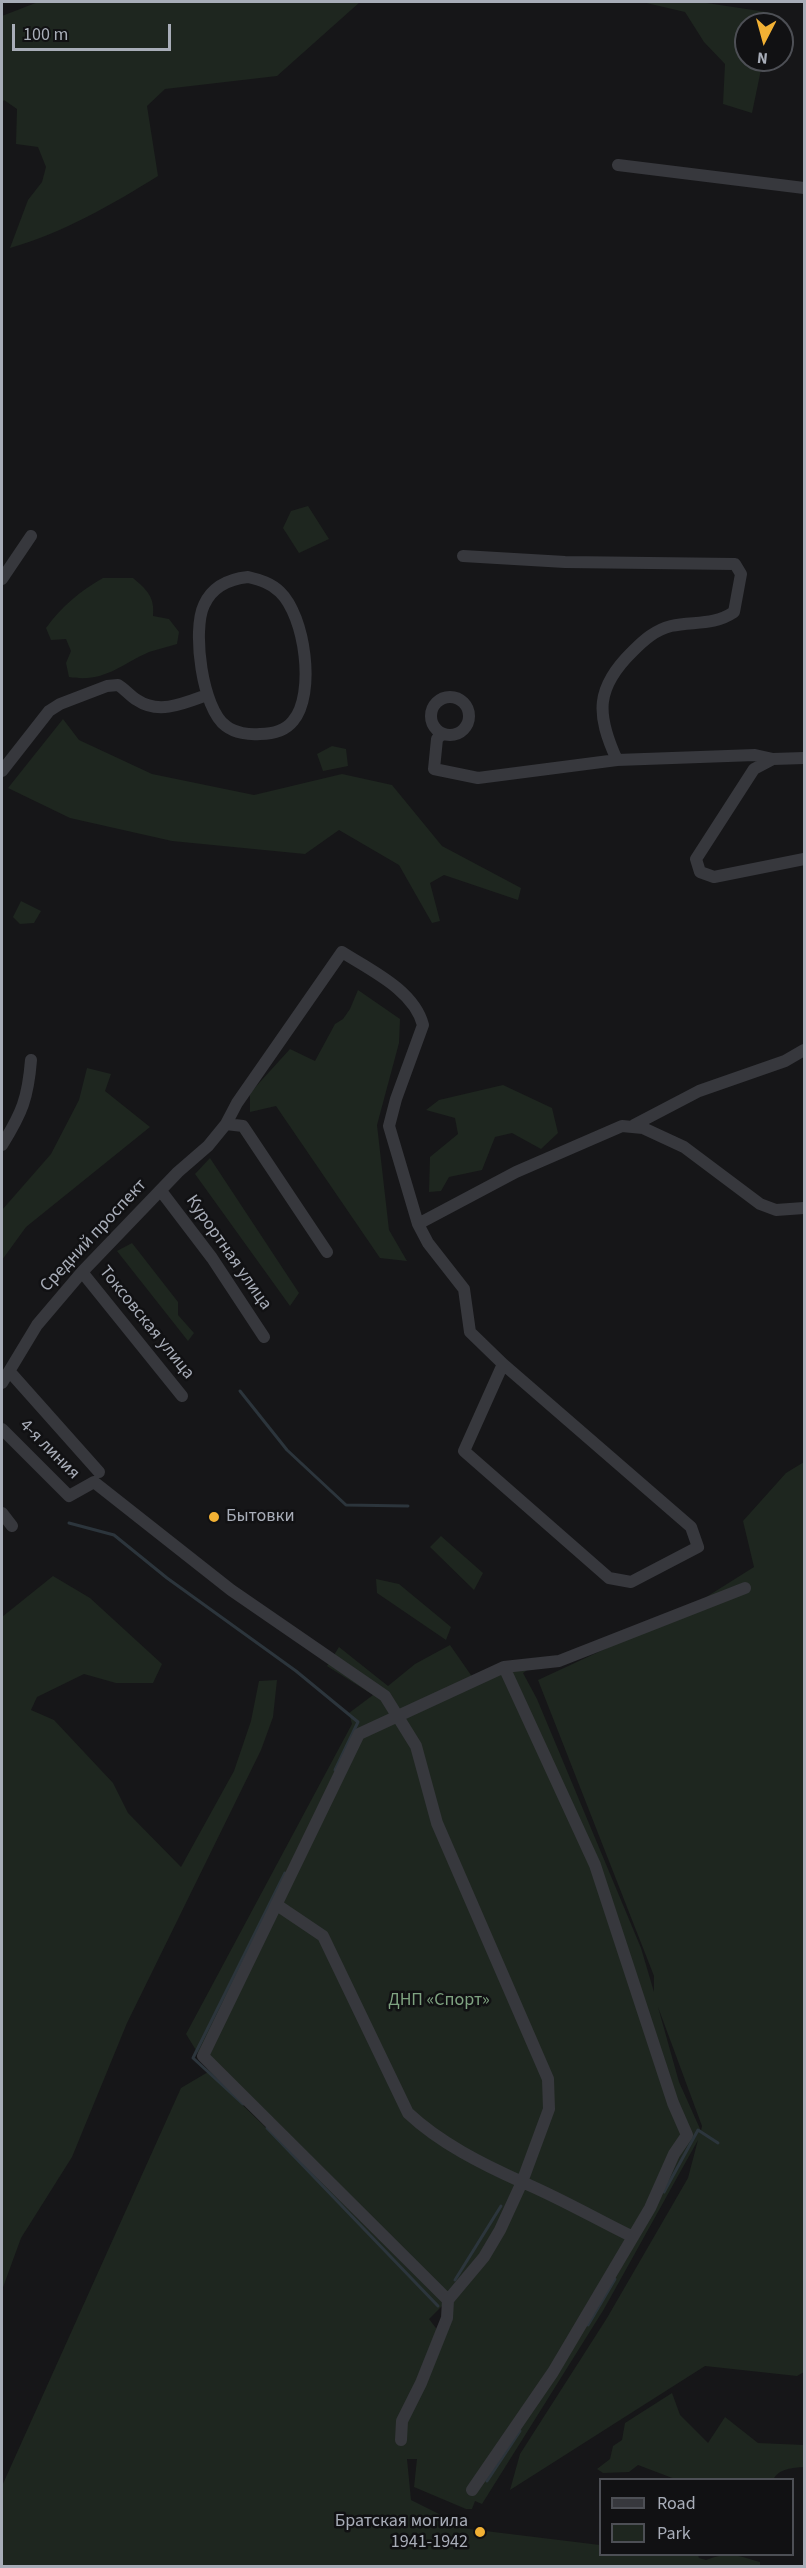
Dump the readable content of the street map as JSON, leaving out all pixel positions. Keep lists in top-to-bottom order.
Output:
{
  "streets": {
    "street": [
      "Средний проспект",
      "Курортная улица",
      "Токсовская улица",
      "4-я линия"
    ]
  },
  "crossings": [
    ["Средний проспект", "Курортная улица"],
    ["Средний проспект", "Токсовская улица"]
  ],
  "parks": ["ДНП «Спорт»"],
  "places": ["Бытовки", "Братская могила 1941-1942"],
  "legend": ["Road", "Park"],
  "scale_bar": "100 m",
  "north": "bottom"
}
